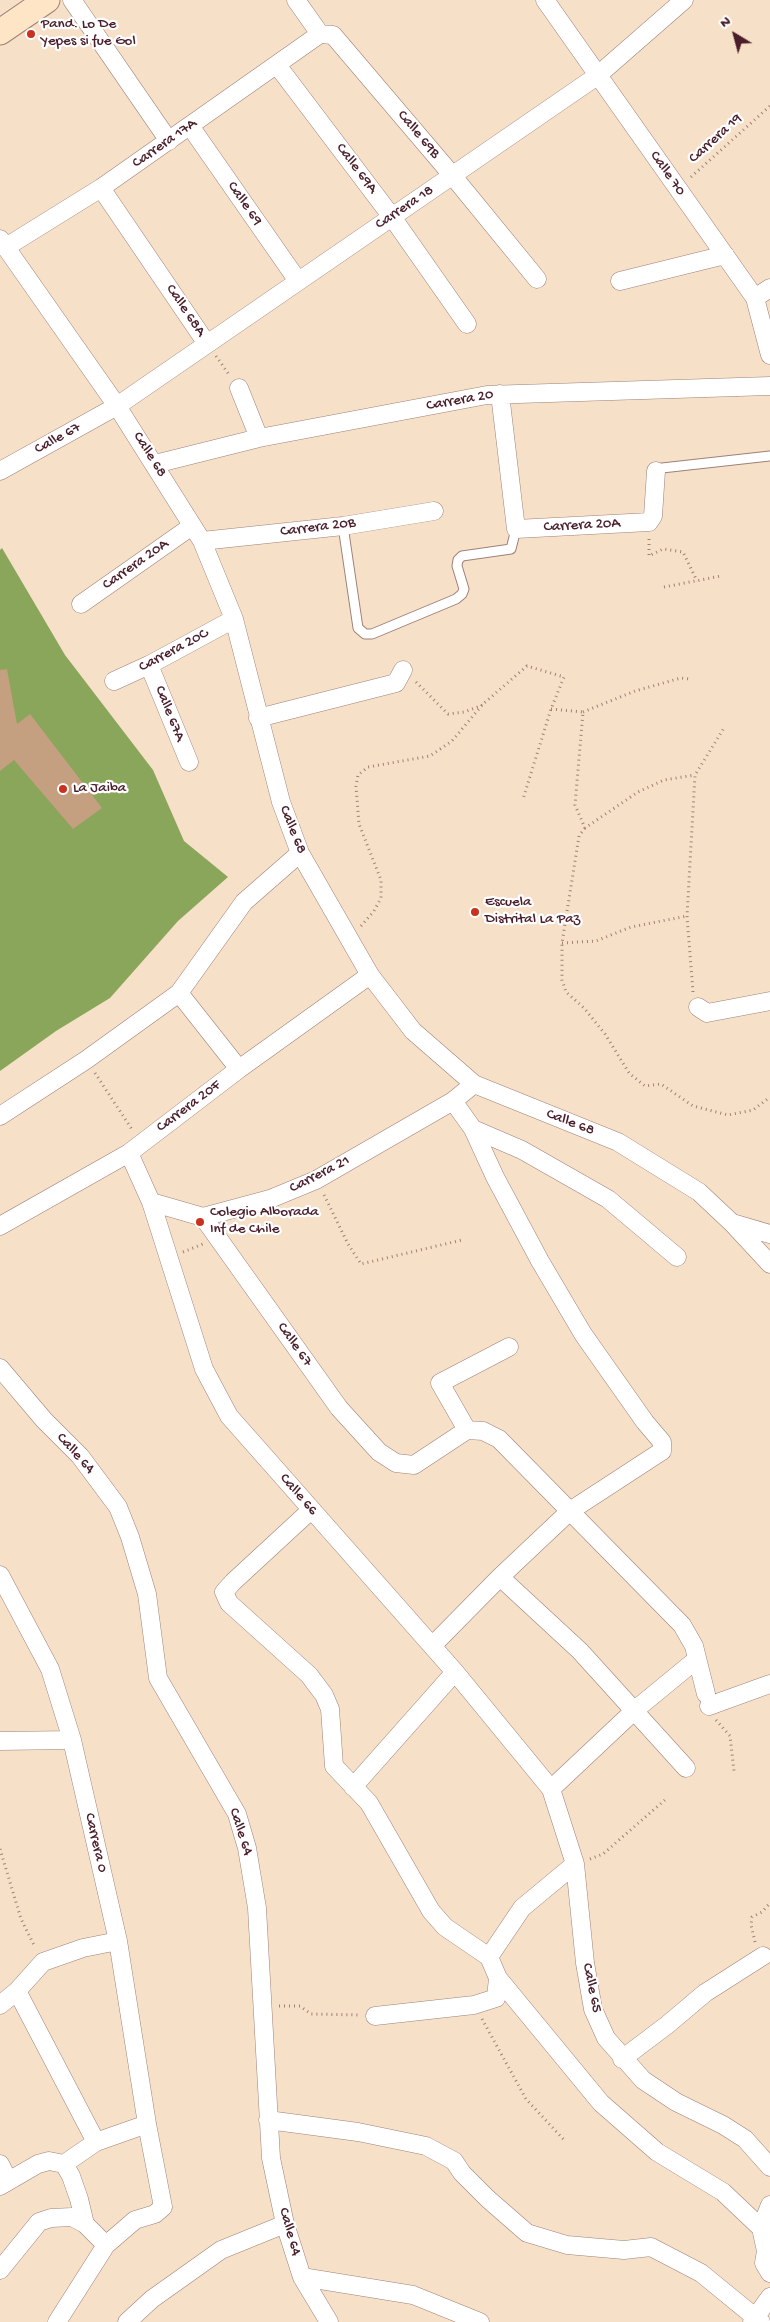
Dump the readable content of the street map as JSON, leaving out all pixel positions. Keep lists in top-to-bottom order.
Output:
{
  "streets": {
    "street": [
      "Calle 69B",
      "Carrera 17A",
      "Calle 69A",
      "Calle 70",
      "Calle 69",
      "Carrera 18",
      "Calle 68A",
      "Carrera 20",
      "Calle 67",
      "Calle 68",
      "Carrera 20A",
      "Carrera 20B",
      "Carrera 20C",
      "Calle 67A",
      "Carrera 20F",
      "Carrera 21",
      "Calle 64",
      "Calle 66",
      "Carrera 0",
      "Calle 65"
    ],
    "path": ["Carrera 19"]
  },
  "crossings": [
    ["Calle 69B", "Carrera 17A"],
    ["Calle 69B", "Carrera 18"],
    ["Carrera 19", "Calle 70"],
    ["Carrera 17A", "Calle 69A"],
    ["Carrera 17A", "Calle 69"],
    ["Carrera 17A", "Calle 68A"],
    ["Carrera 17A", "Calle 68"],
    ["Calle 69A", "Carrera 18"],
    ["Calle 70", "Carrera 18"],
    ["Calle 69", "Carrera 18"],
    ["Carrera 18", "Calle 68A"],
    ["Carrera 18", "Calle 67"],
    ["Carrera 18", "Calle 68"],
    ["Carrera 20", "Calle 68"],
    ["Calle 67", "Calle 68"],
    ["Calle 67", "Carrera 21"],
    ["Calle 68", "Carrera 20A"],
    ["Calle 68", "Carrera 20B"],
    ["Calle 68", "Carrera 20C"],
    ["Calle 68", "Carrera 20F"],
    ["Calle 68", "Carrera 21"],
    ["Carrera 20C", "Calle 67A"],
    ["Carrera 20F", "Calle 66"],
    ["Calle 66", "Calle 65"]
  ],
  "places": [
    "Pand. Lo De Yepes si fue Gol",
    "La Jaiba",
    "Escuela Distrital La Paz",
    "Colegio Alborada Inf de Chile"
  ],
  "north": "top left"
}
